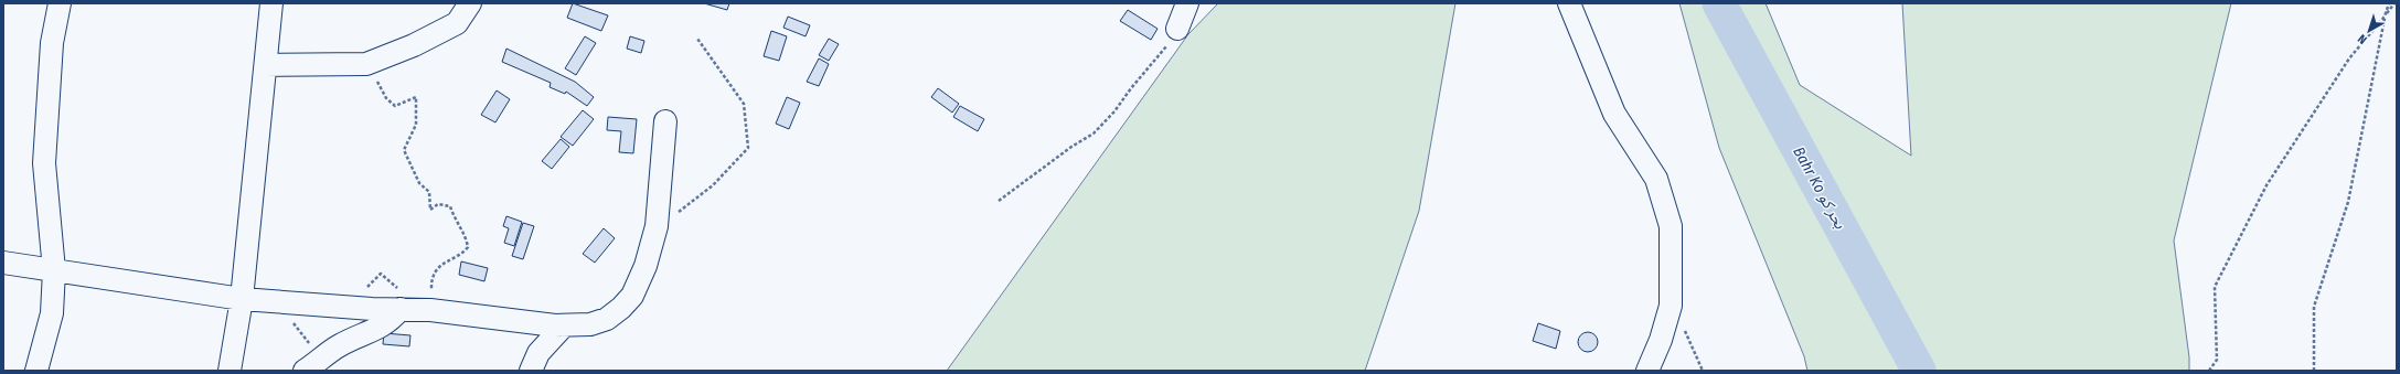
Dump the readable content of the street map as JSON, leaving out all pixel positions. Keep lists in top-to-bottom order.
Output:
{
  "water": ["Bahr Ko بحر كو"],
  "north": "bottom left"
}
